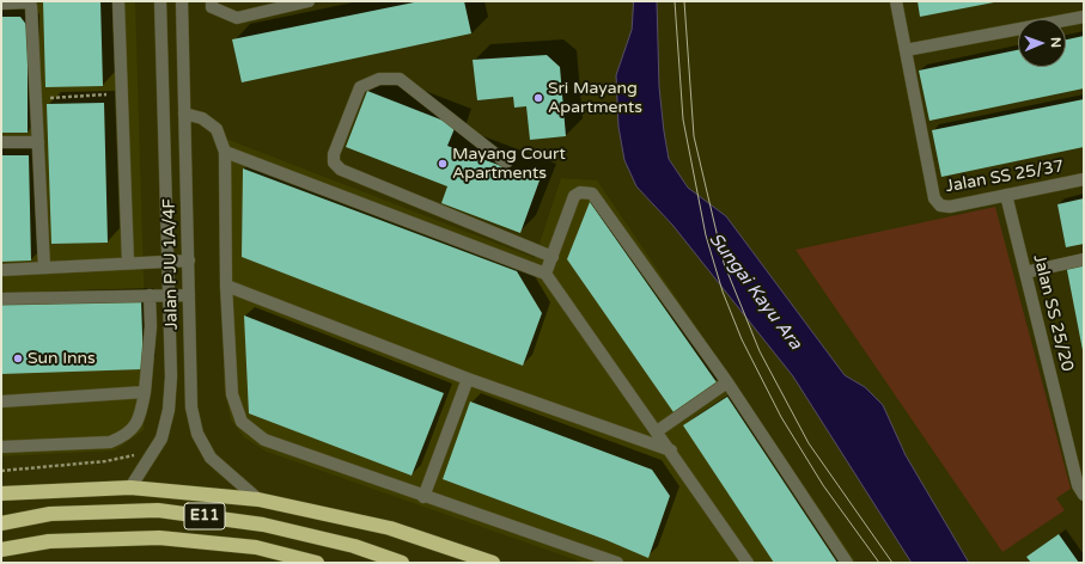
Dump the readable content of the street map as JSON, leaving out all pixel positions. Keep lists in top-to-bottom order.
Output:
{
  "streets": {
    "highway": ["E11"],
    "street": ["Jalan SS 25/37", "Jalan PJU 1A/4F", "Jalan SS 25/20"]
  },
  "crossings": [
    ["Jalan SS 25/37", "Jalan SS 25/20"]
  ],
  "water": ["Sungai Kayu Ara"],
  "places": ["Sri Mayang Apartments", "Mayang Court Apartments", "Sun Inns"],
  "north": "right"
}
